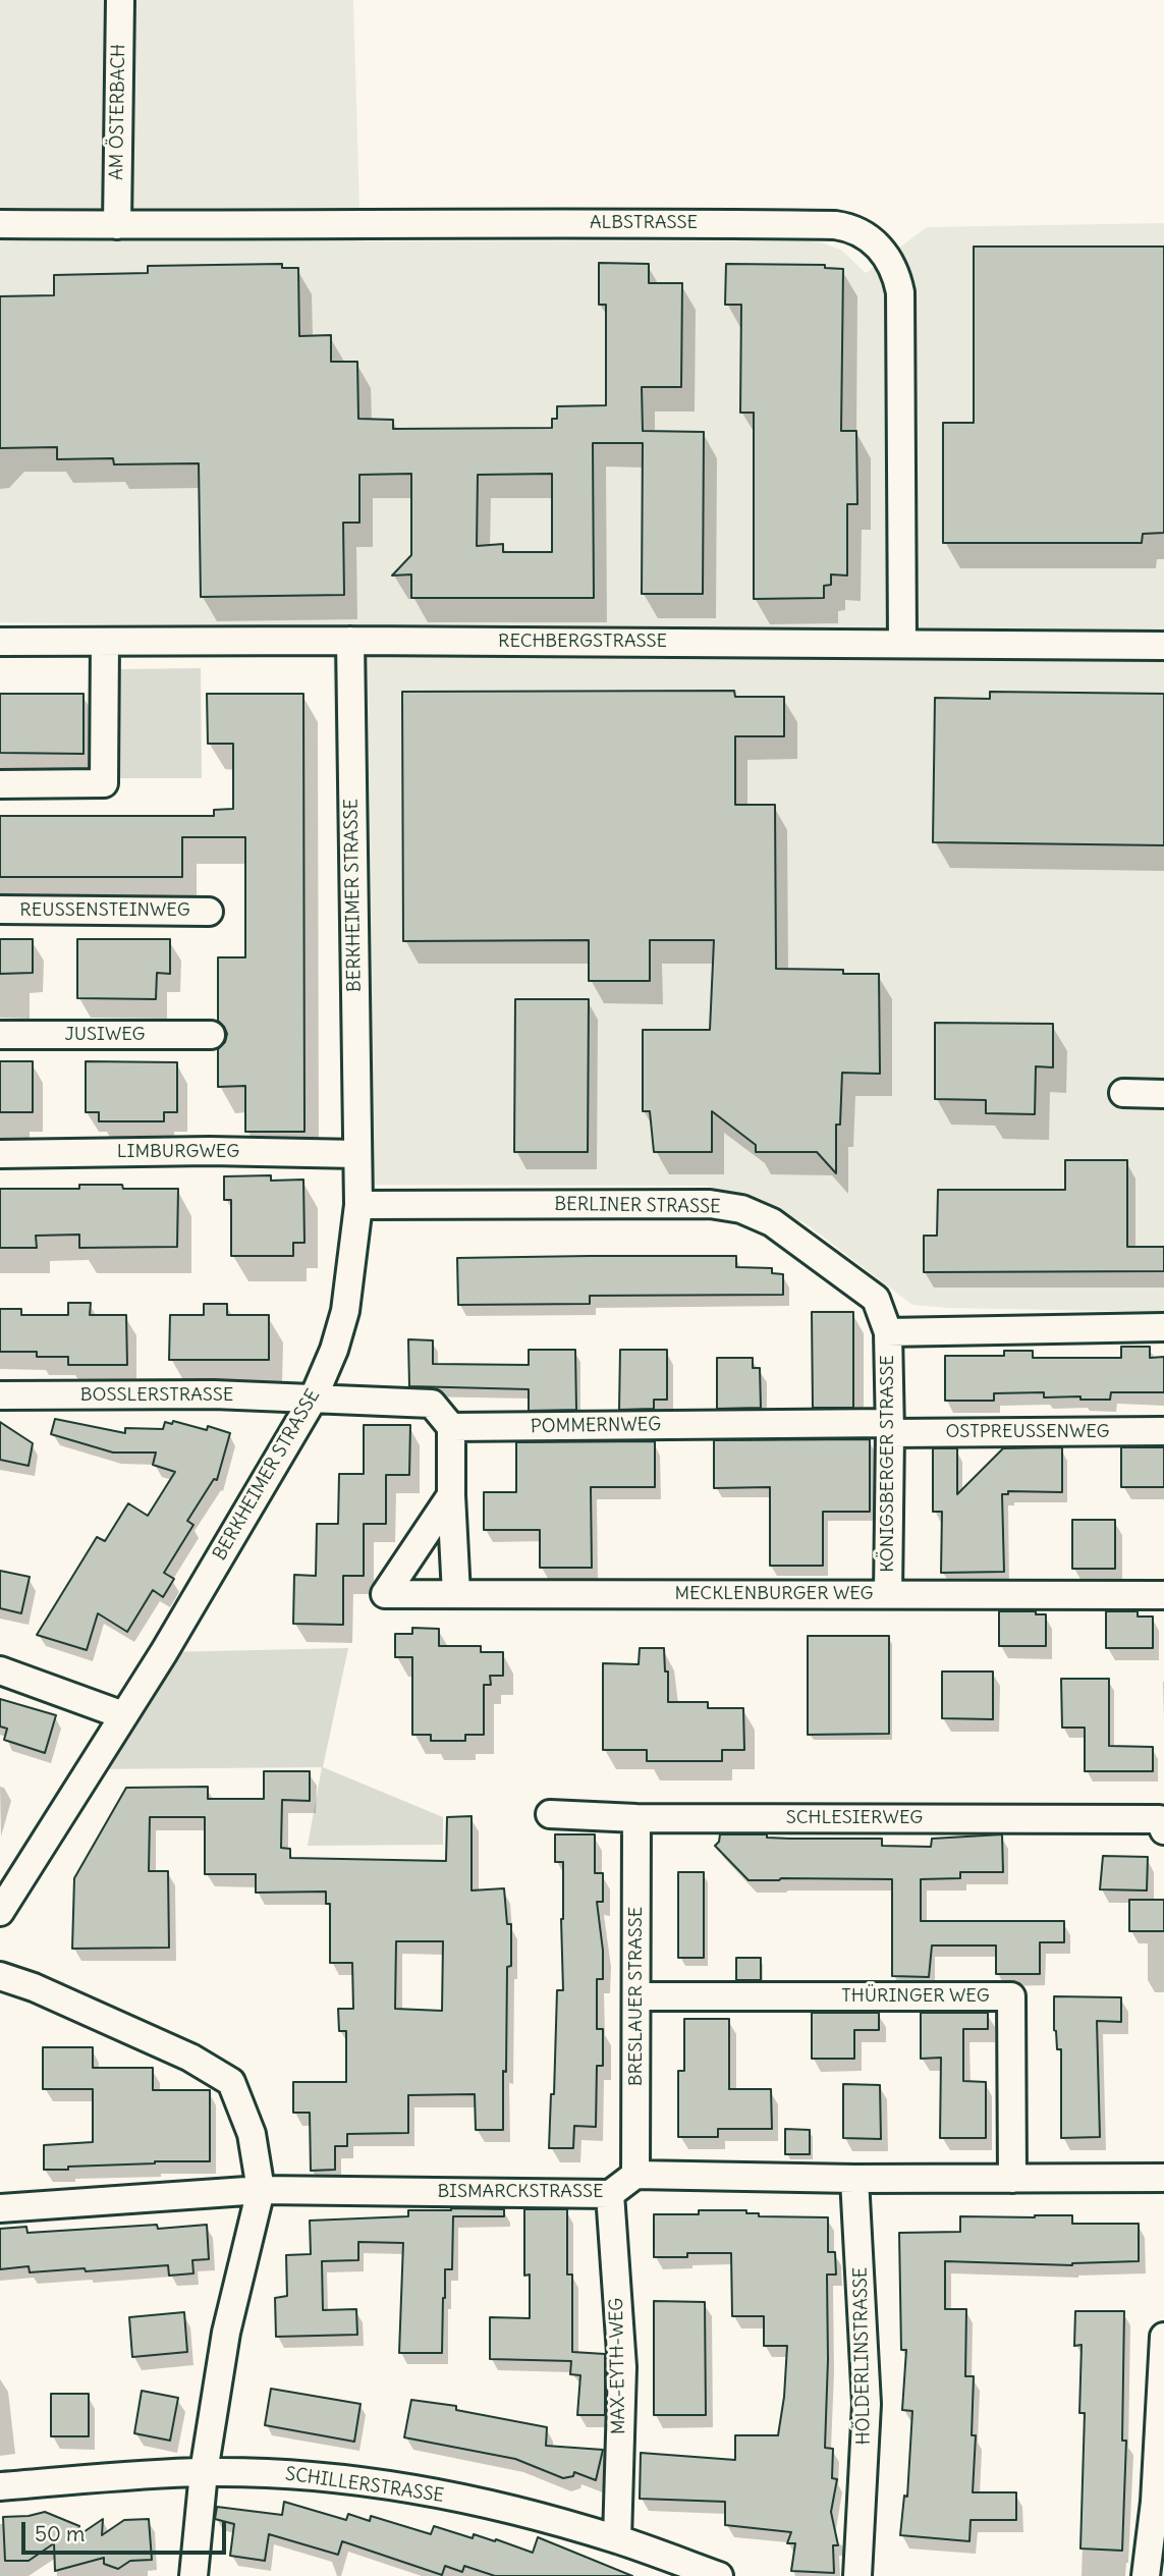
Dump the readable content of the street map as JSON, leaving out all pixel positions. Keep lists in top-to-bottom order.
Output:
{
  "streets": {
    "street": [
      "AM ÖSTERBACH",
      "ALBSTRASSE",
      "RECHBERGSTRASSE",
      "BERKHEIMER STRASSE",
      "REUSSENSTEINWEG",
      "JUSIWEG",
      "LIMBURGWEG",
      "BERLINER STRASSE",
      "BOSSLERSTRASSE",
      "POMMERNWEG",
      "OSTPREUSSENWEG",
      "KÖNIGSBERGER STRASSE",
      "MECKLENBURGER WEG",
      "SCHLESIERWEG",
      "BRESLAUER STRASSE",
      "THÜRINGER WEG",
      "BISMARCKSTRASSE",
      "HÖLDERLINSTRASSE",
      "MAX-EYTH-WEG",
      "SCHILLERSTRASSE"
    ]
  },
  "crossings": [
    ["AM ÖSTERBACH", "ALBSTRASSE"],
    ["ALBSTRASSE", "RECHBERGSTRASSE"],
    ["RECHBERGSTRASSE", "BERKHEIMER STRASSE"],
    ["BERKHEIMER STRASSE", "LIMBURGWEG"],
    ["BERKHEIMER STRASSE", "BERLINER STRASSE"],
    ["BERKHEIMER STRASSE", "BOSSLERSTRASSE"],
    ["BERLINER STRASSE", "KÖNIGSBERGER STRASSE"],
    ["POMMERNWEG", "OSTPREUSSENWEG"],
    ["POMMERNWEG", "KÖNIGSBERGER STRASSE"],
    ["OSTPREUSSENWEG", "KÖNIGSBERGER STRASSE"],
    ["KÖNIGSBERGER STRASSE", "MECKLENBURGER WEG"],
    ["SCHLESIERWEG", "BRESLAUER STRASSE"],
    ["BRESLAUER STRASSE", "THÜRINGER WEG"],
    ["BRESLAUER STRASSE", "BISMARCKSTRASSE"],
    ["BISMARCKSTRASSE", "MAX-EYTH-WEG"],
    ["MAX-EYTH-WEG", "SCHILLERSTRASSE"]
  ],
  "scale_bar": "50 m"
}
